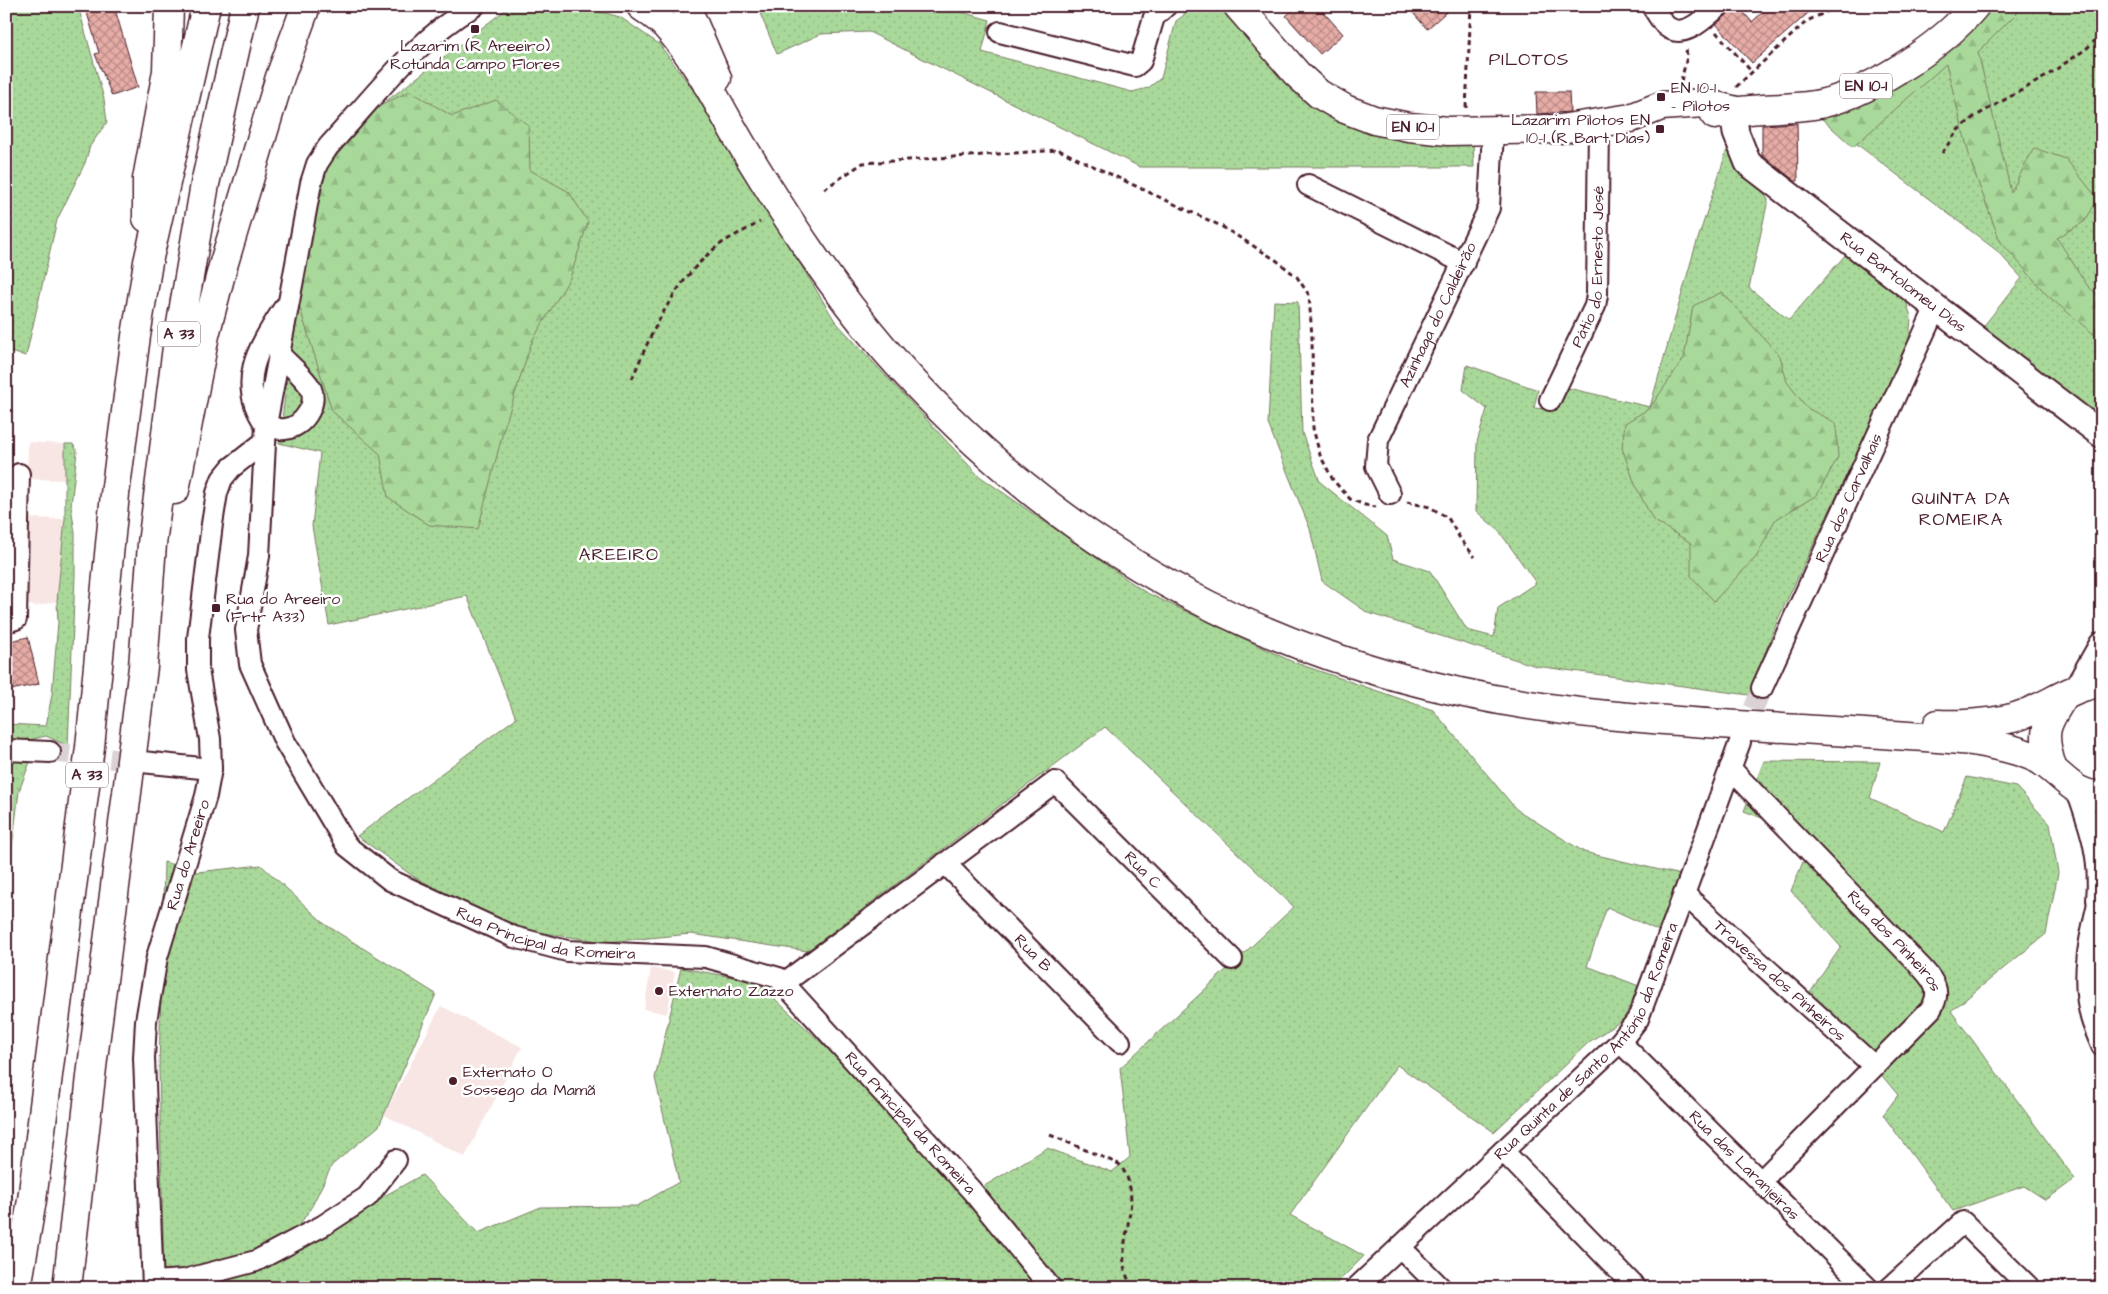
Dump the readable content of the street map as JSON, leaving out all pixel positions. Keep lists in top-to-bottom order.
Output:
{
  "streets": {
    "main road": ["EN 10-1", "A 33"],
    "street": [
      "Pátio do Ernesto José",
      "Rua Bartolomeu Dias",
      "Azinhaga do Caldeirão",
      "Rua dos Carvalhais",
      "Rua do Areeiro",
      "Rua C",
      "Rua Principal da Romeira",
      "Rua dos Pinheiros",
      "Rua B",
      "Travessa dos Pinheiros",
      "Rua Quinta de Santo António da Romeira",
      "Rua das Laranjeiras"
    ]
  },
  "crossings": [
    ["EN 10-1", "Pátio do Ernesto José"],
    ["EN 10-1", "Rua Bartolomeu Dias"],
    ["EN 10-1", "Azinhaga do Caldeirão"],
    ["Rua Bartolomeu Dias", "Rua dos Carvalhais"],
    ["Rua do Areeiro", "Rua Principal da Romeira"],
    ["Rua C", "Rua B"],
    ["Rua dos Pinheiros", "Travessa dos Pinheiros"],
    ["Rua dos Pinheiros", "Rua Quinta de Santo António da Romeira"],
    ["Rua dos Pinheiros", "Rua das Laranjeiras"],
    ["Travessa dos Pinheiros", "Rua Quinta de Santo António da Romeira"],
    ["Rua Quinta de Santo António da Romeira", "Rua das Laranjeiras"]
  ],
  "districts": ["PILOTOS", "QUINTA DA ROMEIRA", "AREEIRO"],
  "places": {
    "transit": [
      "Lazarim (R Areeiro) Rotunda Campo Flores",
      "EN 10-1 - Pilotos",
      "Lazarim Pilotos EN 10-1 (R Bart Dias)",
      "Rua do Areeiro (Frtr A33)"
    ],
    "other": ["Externato Zazzo", "Externato O Sossego da Mamã"]
  }
}
